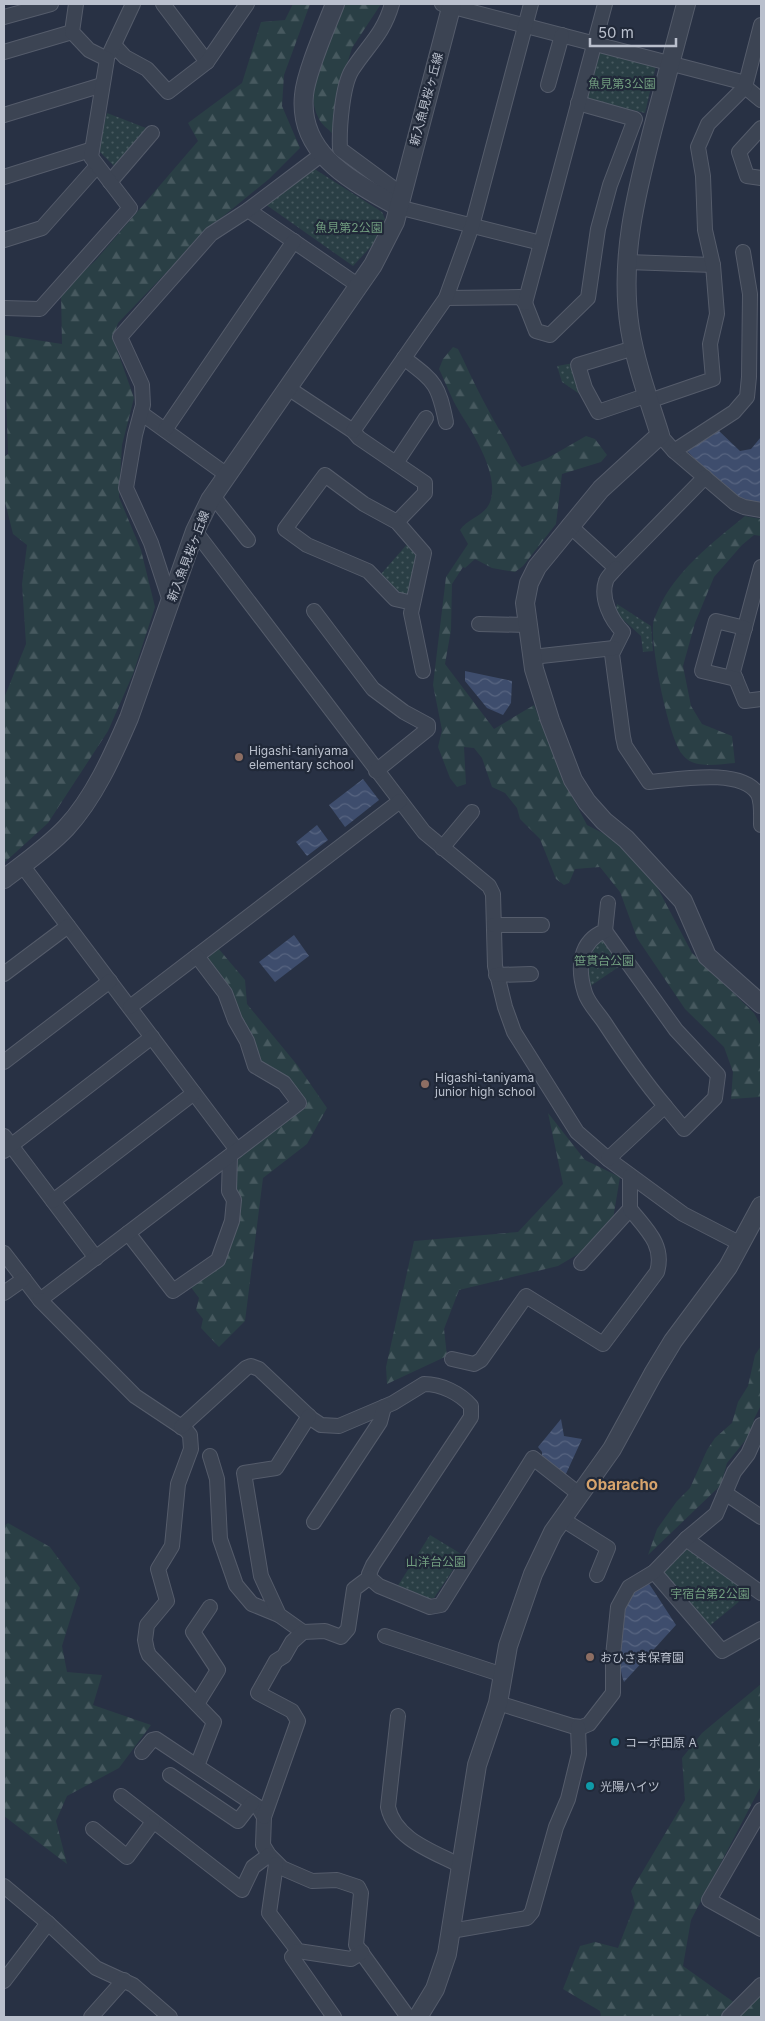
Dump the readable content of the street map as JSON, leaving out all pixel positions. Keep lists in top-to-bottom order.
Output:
{
  "streets": {
    "street": ["新入魚見桜ヶ丘線"]
  },
  "districts": ["Obaracho"],
  "parks": [
    "魚見第3公園",
    "魚見第2公園",
    "笹貫台公園",
    "山洋台公園",
    "宇宿台第2公園"
  ],
  "places": [
    "Higashi-taniyama elementary school",
    "Higashi-taniyama junior high school",
    "おひさま保育園",
    "コーポ田原 A",
    "光陽ハイツ"
  ],
  "scale_bar": "50 m"
}
